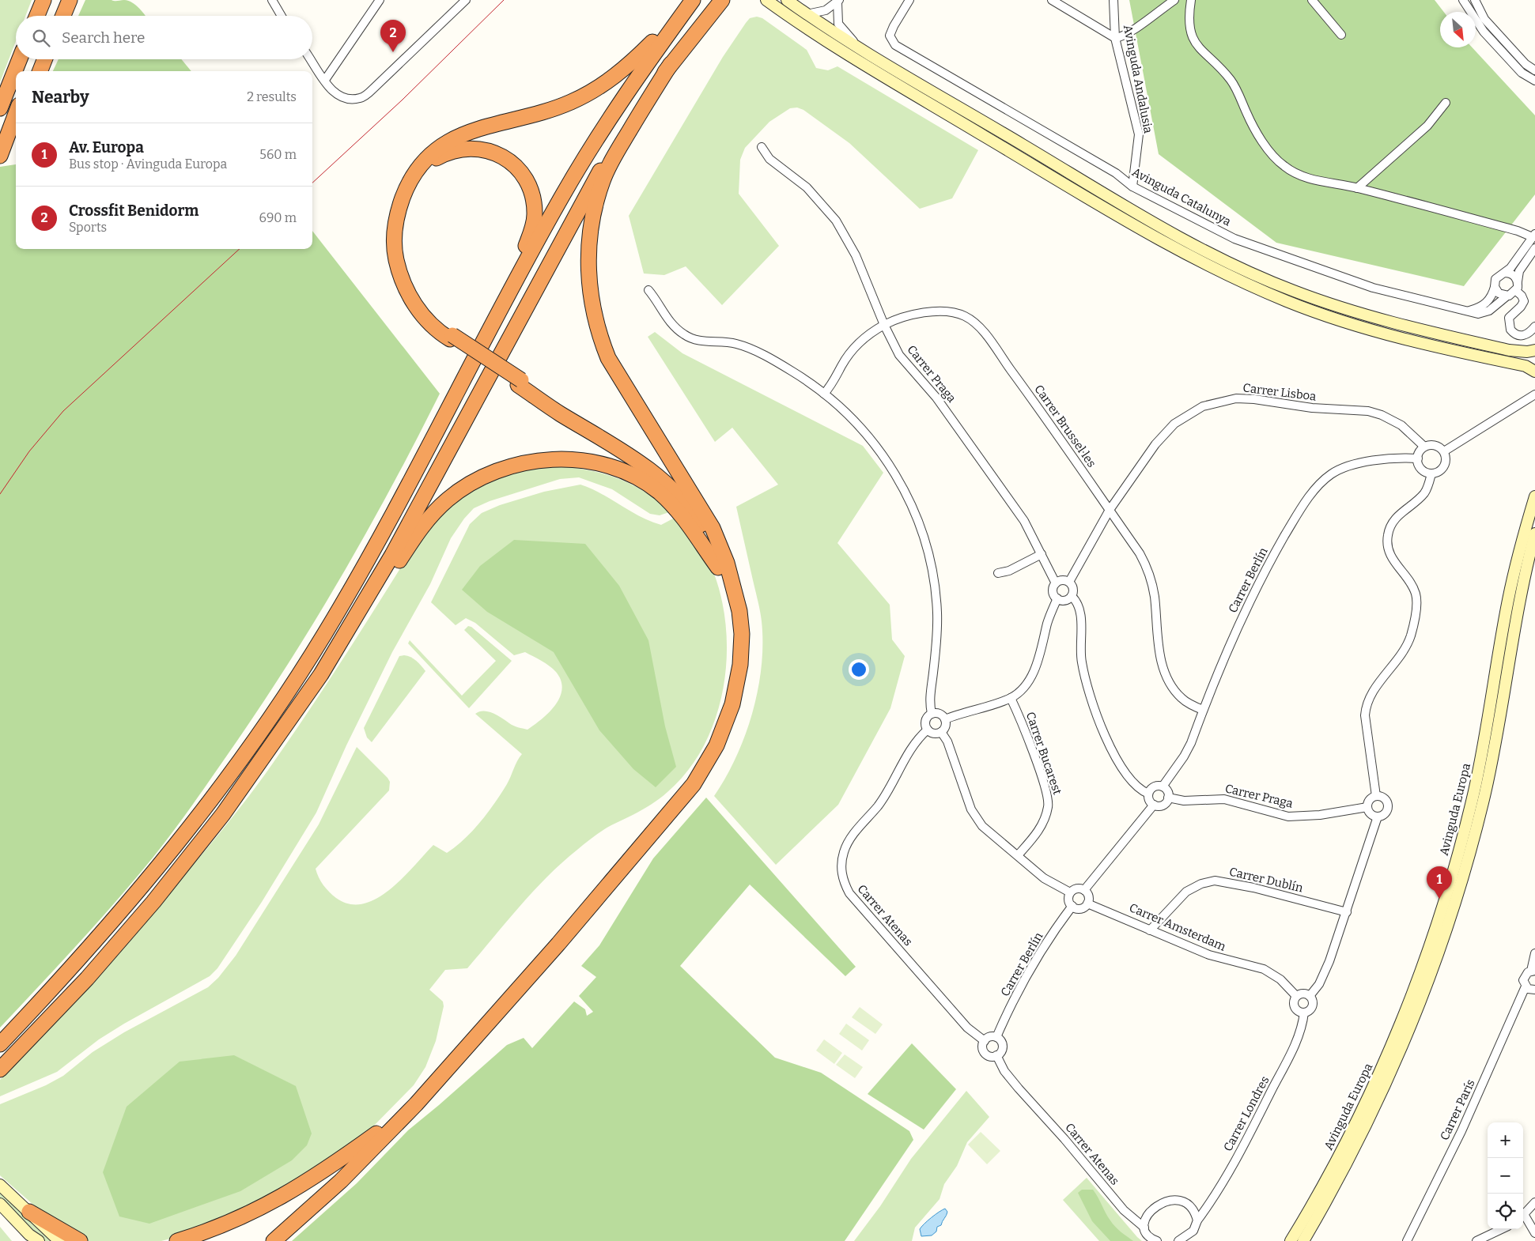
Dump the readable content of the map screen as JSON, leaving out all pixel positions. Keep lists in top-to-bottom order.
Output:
{
  "streets": {
    "main road": ["Avinguda Europa"],
    "street": [
      "Avinguda Andalusia",
      "Avinguda Catalunya",
      "Carrer Praga",
      "Carrer Lisboa",
      "Carrer Brussel·les",
      "Carrer Berlín",
      "Carrer Bucarest",
      "Carrer Dublín",
      "Carrer Atenas",
      "Carrer Amsterdam",
      "Carrer París",
      "Carrer Londres"
    ]
  },
  "crossings": [
    ["Avinguda Andalusia", "Avinguda Catalunya"],
    ["Carrer Praga", "Carrer Lisboa"],
    ["Carrer Praga", "Carrer Brussel·les"],
    ["Carrer Praga", "Carrer Berlín"],
    ["Carrer Lisboa", "Carrer Brussel·les"],
    ["Carrer Lisboa", "Carrer Berlín"],
    ["Carrer Brussel·les", "Carrer Berlín"],
    ["Carrer Berlín", "Carrer Atenas"],
    ["Carrer Berlín", "Carrer Amsterdam"],
    ["Carrer Dublín", "Carrer Amsterdam"],
    ["Carrer Amsterdam", "Carrer Londres"]
  ],
  "north": "bottom right",
  "page": {
    "search": "Search here",
    "pins": ["2", "1"],
    "heading": ["Nearby", "2 results"],
    "list": [
      {
        "mark": "1",
        "name": "Av. Europa",
        "note": "Bus stop · Avinguda Europa",
        "value": "560 m"
      },
      {
        "mark": "2",
        "name": "Crossfit Benidorm",
        "note": "Sports",
        "value": "690 m"
      }
    ],
    "map_buttons": ["+", "−"]
  }
}
